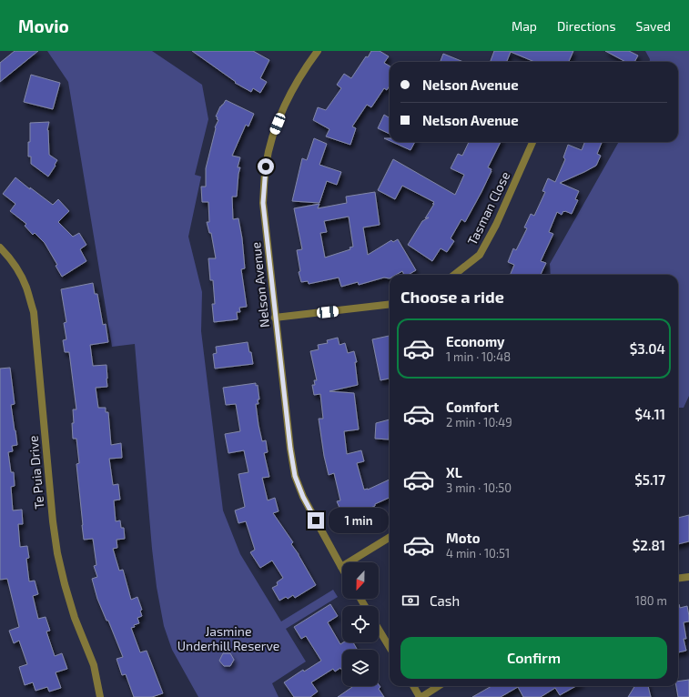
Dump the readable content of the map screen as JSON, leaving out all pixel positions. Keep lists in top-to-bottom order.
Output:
{
  "streets": {
    "street": ["Tasman Close", "Nelson Avenue", "Te Puia Drive"]
  },
  "parks": ["Jasmine Underhill Reserve"],
  "north": "bottom",
  "page": {
    "header": "Movio",
    "nav": ["Map", "Directions", "Saved"],
    "banner": ["Nelson Avenue", "Nelson Avenue"],
    "heading": "Choose a ride",
    "list": [
      {
        "name": "Economy",
        "note": "1 min · 10:48",
        "value": "$3.04"
      },
      {
        "name": "Comfort",
        "note": "2 min · 10:49",
        "value": "$4.11"
      },
      {
        "name": "XL",
        "note": "3 min · 10:50",
        "value": "$5.17"
      },
      {
        "name": "Moto",
        "note": "4 min · 10:51",
        "value": "$2.81"
      }
    ],
    "bubble": "1 min",
    "pay": ["Cash", "180 m"],
    "buttons": "Confirm"
  }
}
